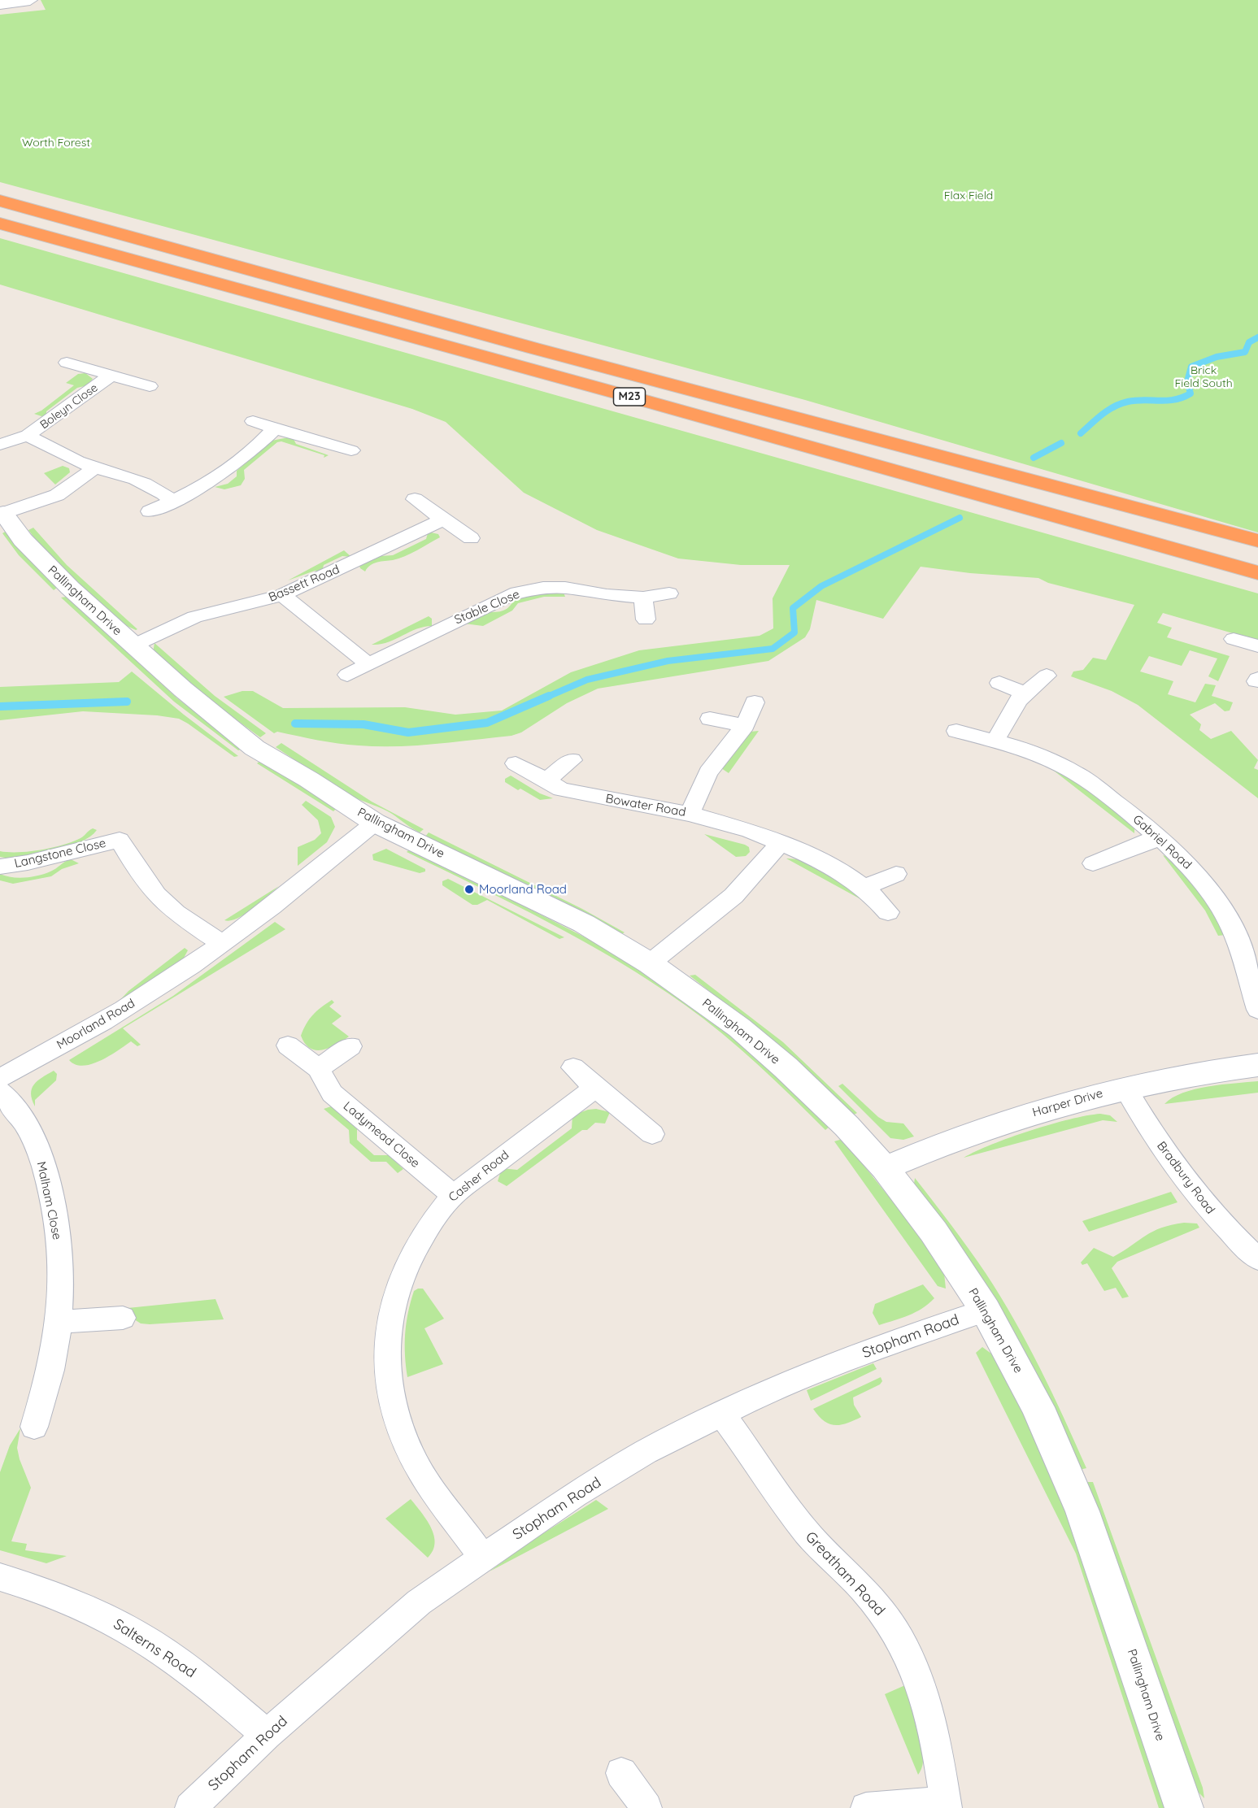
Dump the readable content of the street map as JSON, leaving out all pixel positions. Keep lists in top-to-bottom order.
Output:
{
  "streets": {
    "highway": ["M23"],
    "street": [
      "Boleyn Close",
      "Bassett Road",
      "Pallingham Drive",
      "Stable Close",
      "Bowater Road",
      "Gabriel Road",
      "Langstone Close",
      "Moorland Road",
      "Harper Drive",
      "Ladymead Close",
      "Casher Road",
      "Bradbury Road",
      "Malham Close",
      "Stopham Road",
      "Greatham Road",
      "Salterns Road"
    ]
  },
  "crossings": [
    ["Bassett Road", "Pallingham Drive"],
    ["Pallingham Drive", "Moorland Road"],
    ["Pallingham Drive", "Harper Drive"],
    ["Pallingham Drive", "Stopham Road"],
    ["Langstone Close", "Moorland Road"],
    ["Harper Drive", "Bradbury Road"],
    ["Ladymead Close", "Casher Road"],
    ["Casher Road", "Stopham Road"],
    ["Stopham Road", "Greatham Road"],
    ["Stopham Road", "Salterns Road"]
  ],
  "parks": ["Worth Forest", "Flax Field", "Brick Field South"],
  "places": ["Moorland Road"]
}
